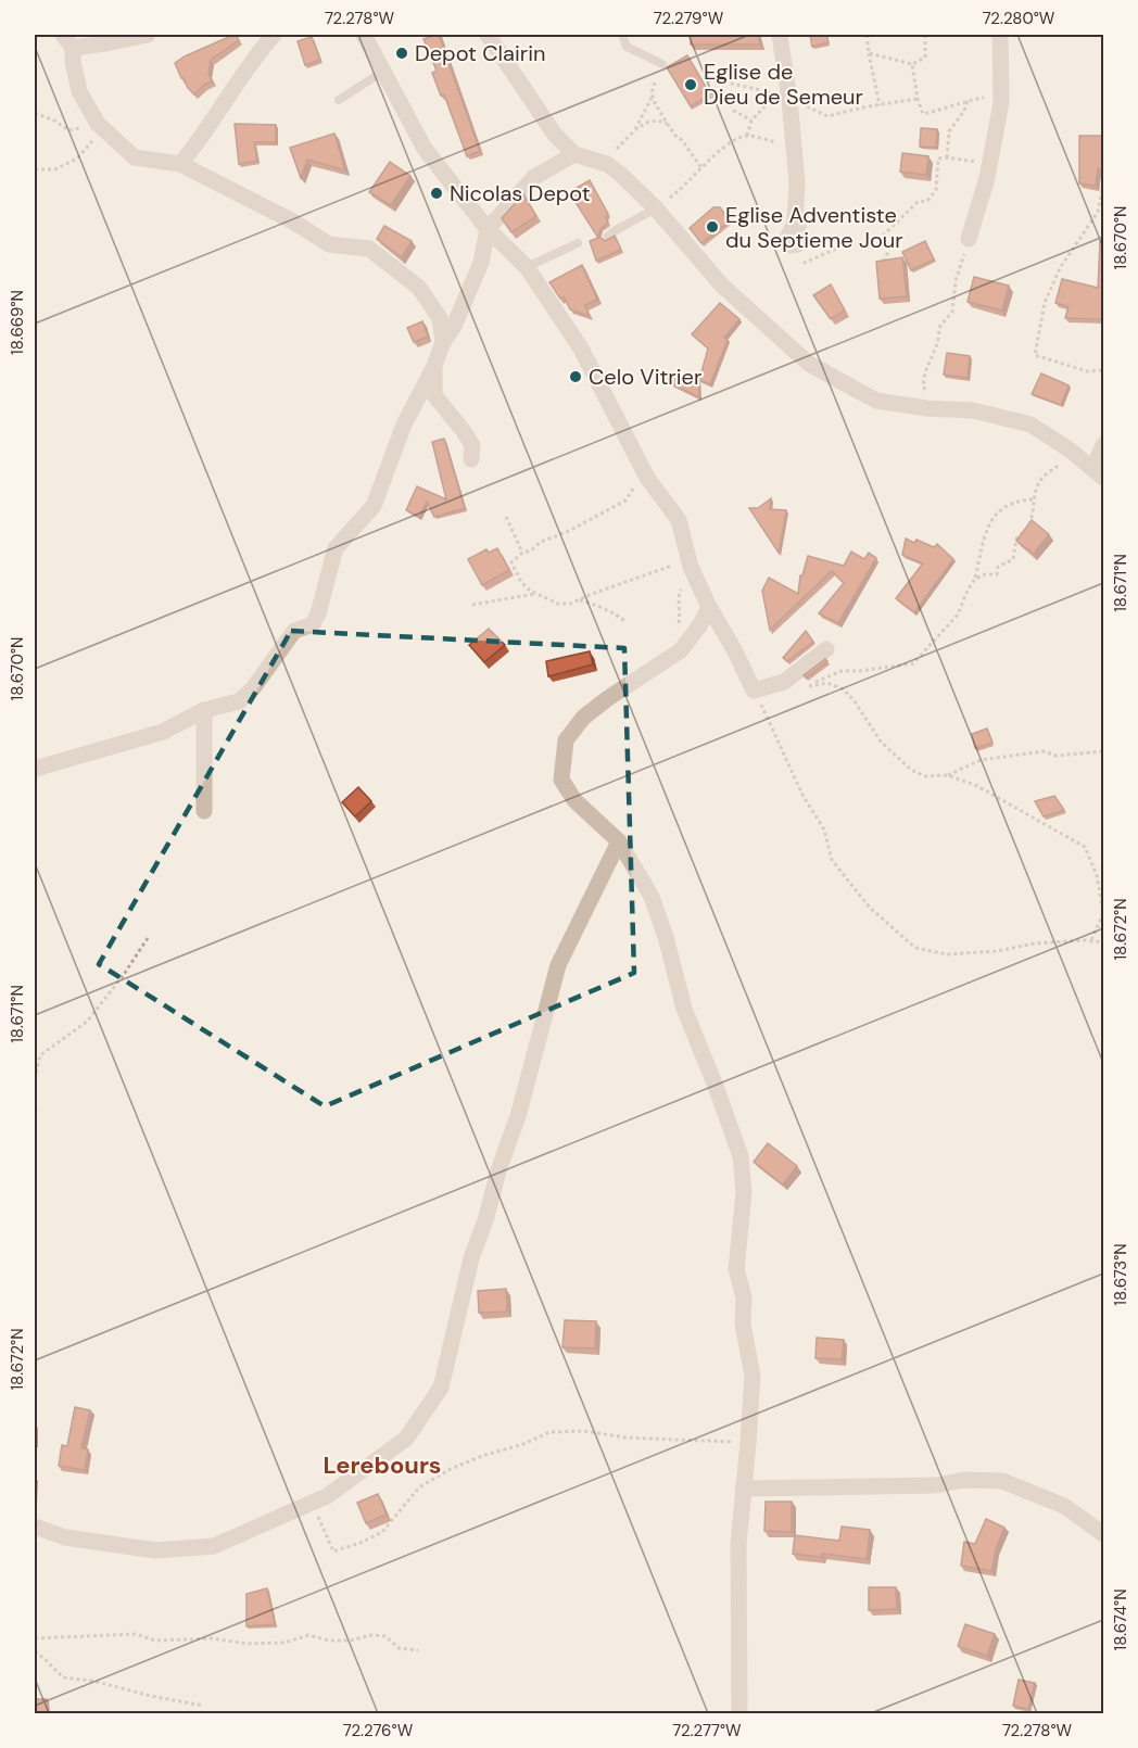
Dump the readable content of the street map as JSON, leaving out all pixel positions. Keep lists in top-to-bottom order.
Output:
{
  "districts": ["Lerebours"],
  "places": [
    "Depot Clairin",
    "Eglise de Dieu de Semeur",
    "Nicolas Depot",
    "Eglise Adventiste du Septieme Jour",
    "Celo Vitrier"
  ],
  "coordinates": [
    "72.278°W",
    "72.279°W",
    "72.280°W",
    "18.670°N",
    "18.669°N",
    "18.671°N",
    "18.672°N",
    "18.673°N",
    "18.674°N",
    "72.276°W",
    "72.277°W"
  ]
}
